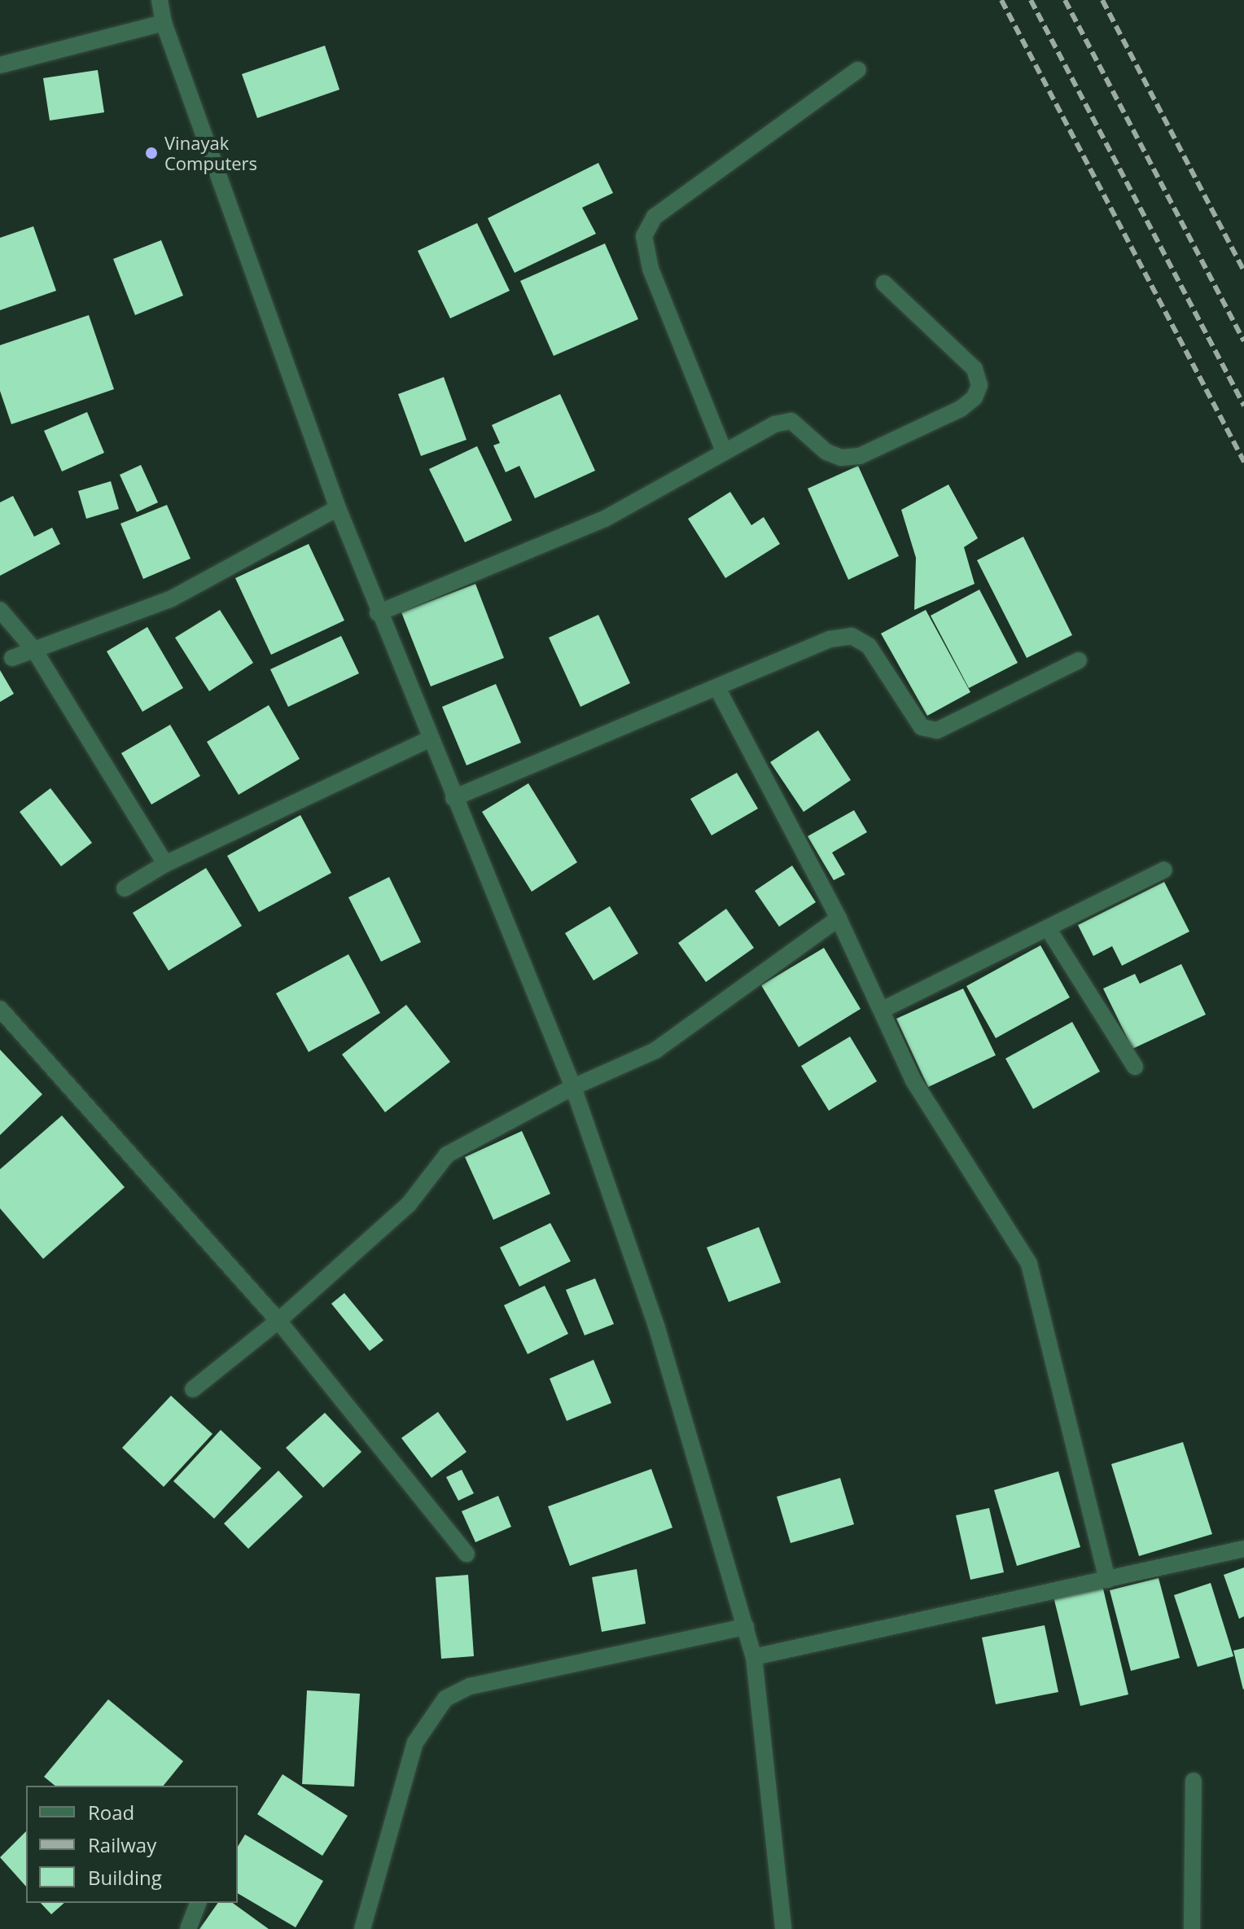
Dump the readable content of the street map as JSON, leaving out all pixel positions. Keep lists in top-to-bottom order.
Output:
{
  "places": ["Vinayak Computers"],
  "legend": ["Road", "Railway", "Building"]
}
